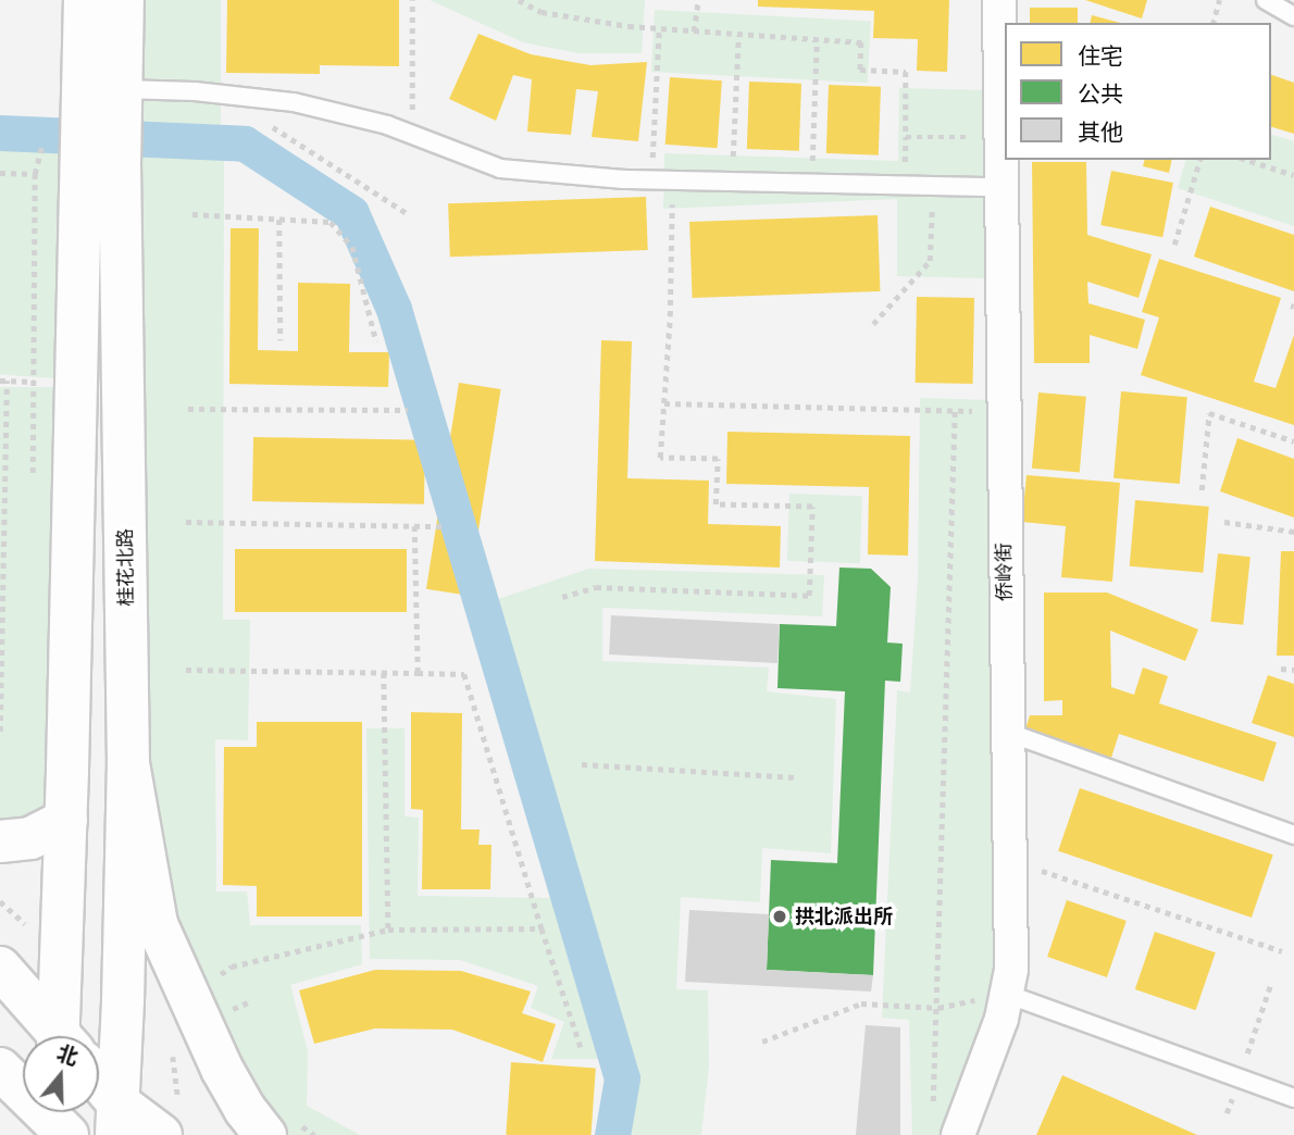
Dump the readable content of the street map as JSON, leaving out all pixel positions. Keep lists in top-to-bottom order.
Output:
{
  "streets": {
    "main road": ["桂花北路"],
    "street": ["侨岭街"]
  },
  "places": ["拱北派出所"],
  "legend": ["住宅", "公共", "其他"],
  "north": "top"
}
